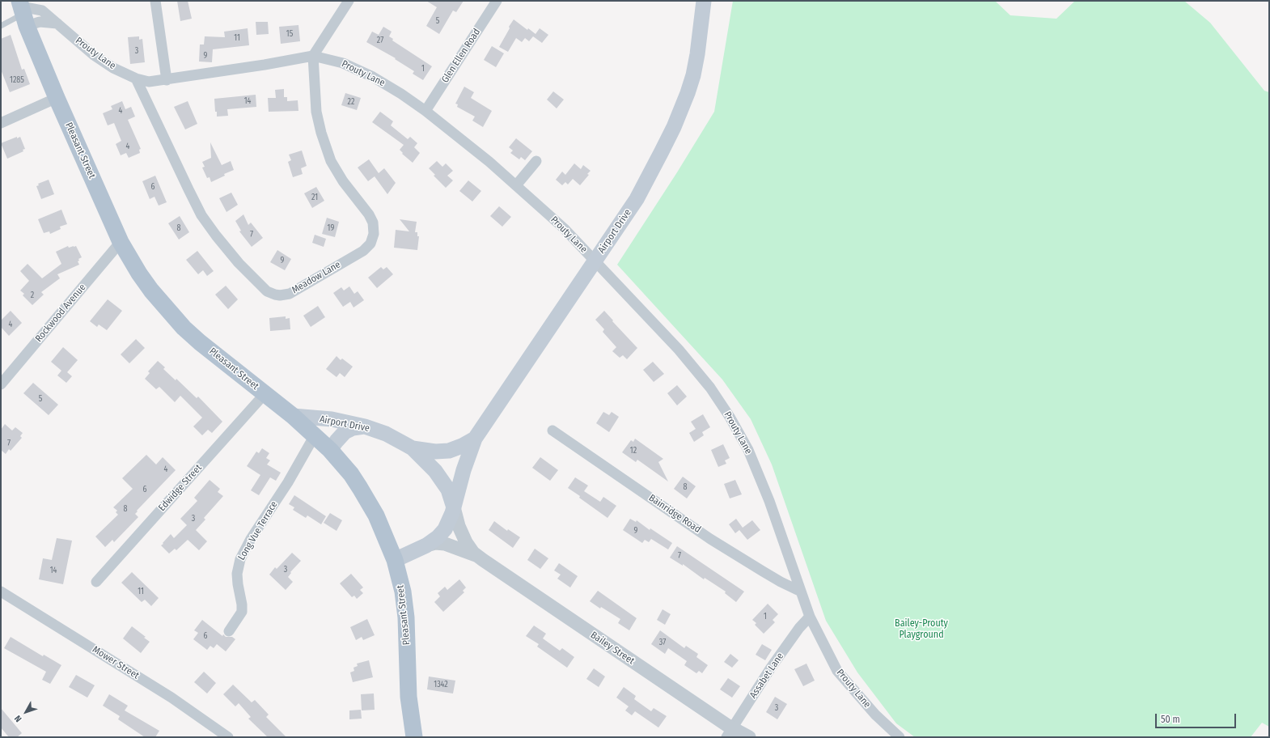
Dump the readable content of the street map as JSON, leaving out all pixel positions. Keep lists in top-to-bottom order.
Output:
{
  "streets": {
    "main road": ["Pleasant Street", "Airport Drive", "Bailey Street"],
    "street": [
      "Prouty Lane",
      "Glen Ellen Road",
      "Meadow Lane",
      "Rockwood Avenue",
      "Edwidge Street",
      "Bainridge Road",
      "Long Vue Terrace",
      "Mower Street",
      "Assabet Lane"
    ]
  },
  "crossings": [
    ["Prouty Lane", "Glen Ellen Road"],
    ["Prouty Lane", "Pleasant Street"],
    ["Prouty Lane", "Airport Drive"],
    ["Prouty Lane", "Meadow Lane"],
    ["Prouty Lane", "Bainridge Road"],
    ["Prouty Lane", "Assabet Lane"],
    ["Pleasant Street", "Airport Drive"],
    ["Pleasant Street", "Rockwood Avenue"],
    ["Pleasant Street", "Edwidge Street"],
    ["Pleasant Street", "Long Vue Terrace"],
    ["Pleasant Street", "Bailey Street"],
    ["Airport Drive", "Bailey Street"],
    ["Bailey Street", "Assabet Lane"]
  ],
  "parks": ["Bailey-Prouty Playground"],
  "house_numbers": [
    "5",
    "15",
    "11",
    "27",
    "3",
    "9",
    "1",
    "1285",
    "14",
    "22",
    "4",
    "4",
    "6",
    "21",
    "8",
    "19",
    "7",
    "9",
    "2",
    "4",
    "5",
    "7",
    "12",
    "4",
    "8",
    "6",
    "8",
    "3",
    "9",
    "7",
    "3",
    "14",
    "11",
    "1",
    "6",
    "37",
    "1342",
    "3"
  ],
  "scale_bar": "50 m",
  "north": "bottom left"
}
